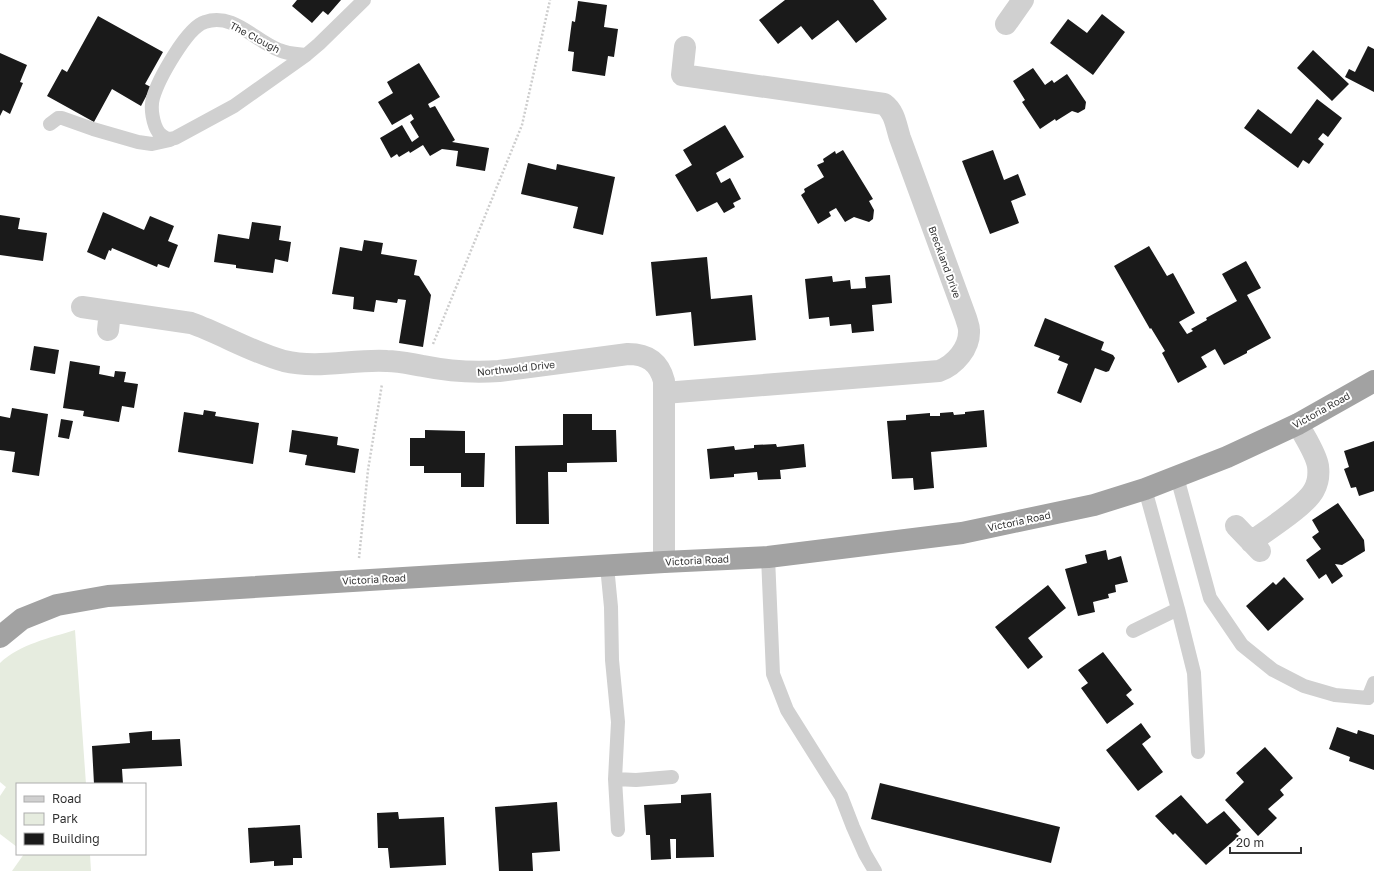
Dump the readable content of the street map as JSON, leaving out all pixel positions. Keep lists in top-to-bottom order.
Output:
{
  "streets": {
    "highway": ["Victoria Road"],
    "street": ["Breckland Drive", "Northwold Drive"],
    "lane": ["The Clough"]
  },
  "crossings": [
    ["Breckland Drive", "Northwold Drive"],
    ["Northwold Drive", "Victoria Road"]
  ],
  "legend": ["Road", "Park", "Building"],
  "scale_bar": "20 m"
}
